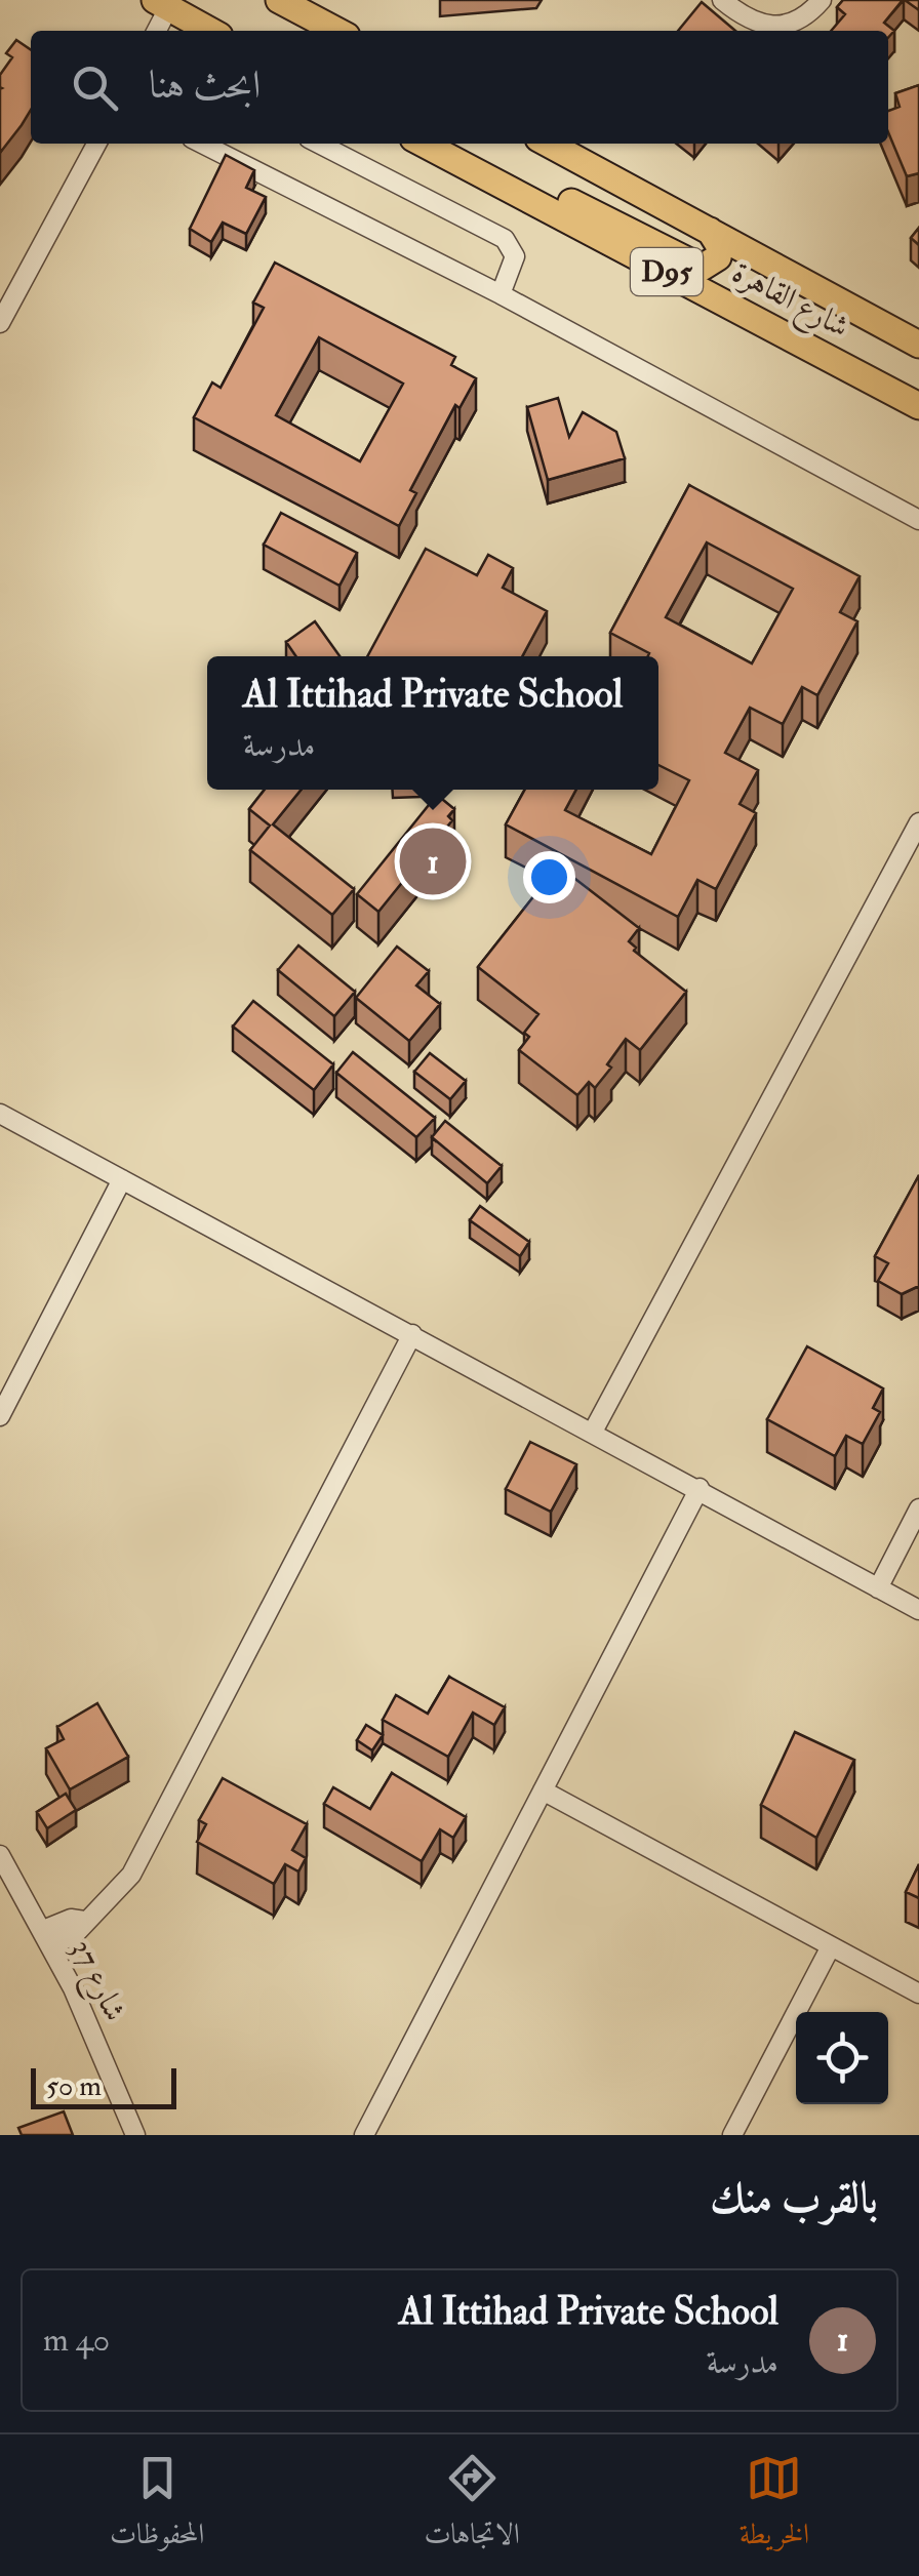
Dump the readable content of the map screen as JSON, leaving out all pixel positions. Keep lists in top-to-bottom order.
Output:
{
  "streets": {
    "main road": ["D95", "شارع القاهرة"],
    "street": ["شارع 37"]
  },
  "scale_bar": "50 m",
  "page": {
    "search": "ابحث هنا",
    "popup": ["Al Ittihad Private School", "مدرسة"],
    "pins": "1",
    "scale": "50 m",
    "heading": "بالقرب منك",
    "list": [
      {
        "mark": "1",
        "name": "Al Ittihad Private School",
        "note": "مدرسة",
        "value": "40 m"
      }
    ],
    "nav": ["الخريطة", "الاتجاهات", "المحفوظات"]
  }
}
